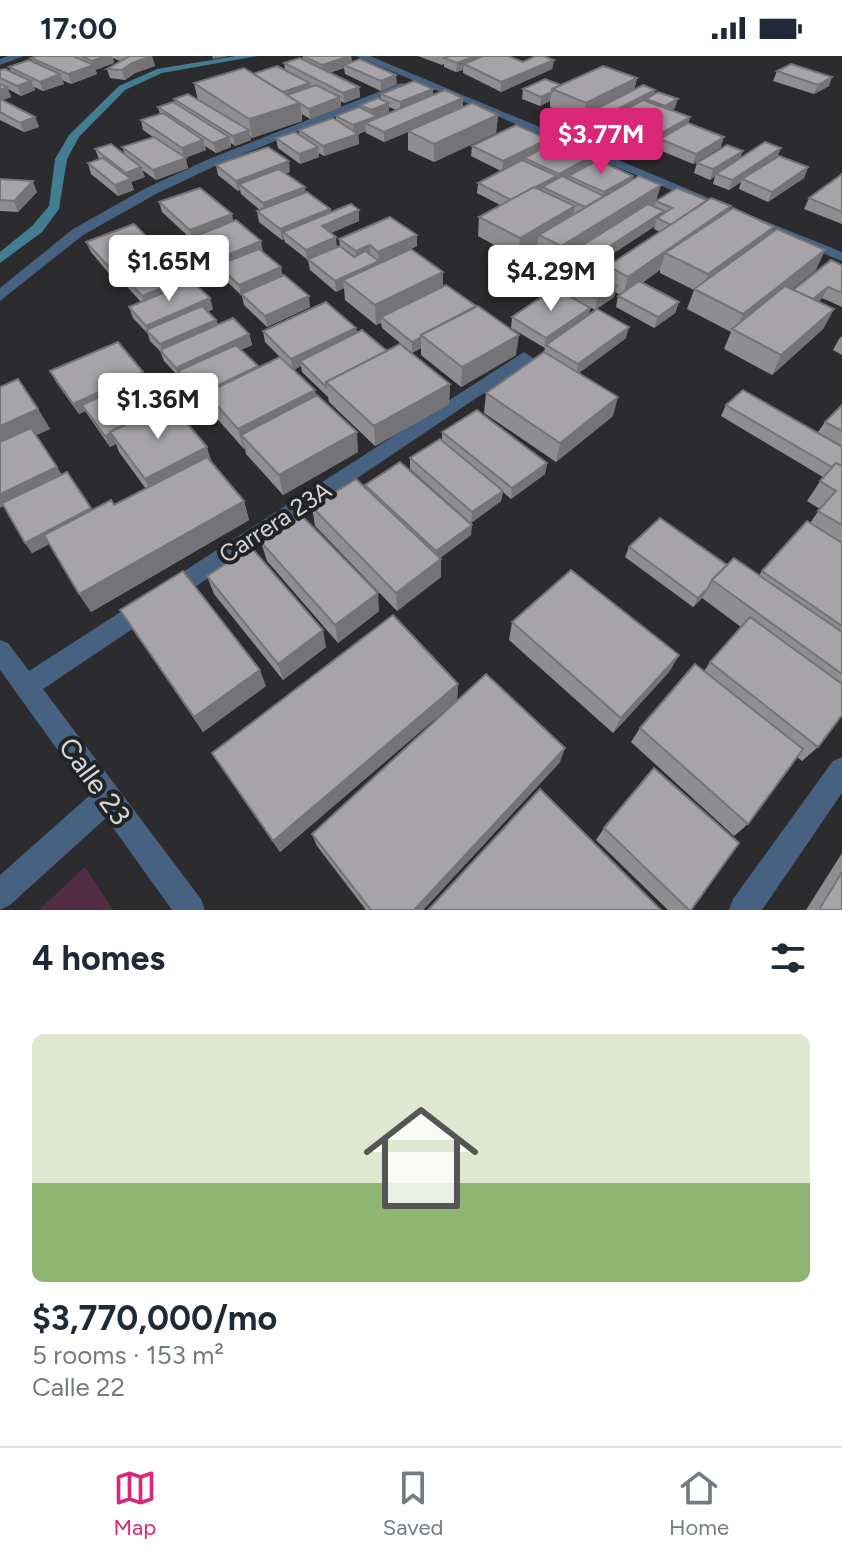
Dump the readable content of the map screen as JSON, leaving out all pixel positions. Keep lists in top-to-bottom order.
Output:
{
  "streets": {
    "street": ["Carrera 23A", "Calle 23"]
  },
  "crossings": [
    ["Carrera 23A", "Calle 23"]
  ],
  "page": {
    "status": "17:00",
    "price": [
      "$3.77M",
      "$1.65M",
      "$4.29M",
      "$1.36M"
    ],
    "heading": "4 homes",
    "list": [
      {
        "name": "$3,770,000/mo",
        "note": "5 rooms · 153 m² · Calle 22"
      }
    ],
    "tabs": ["Map", "Saved", "Home"]
  }
}
